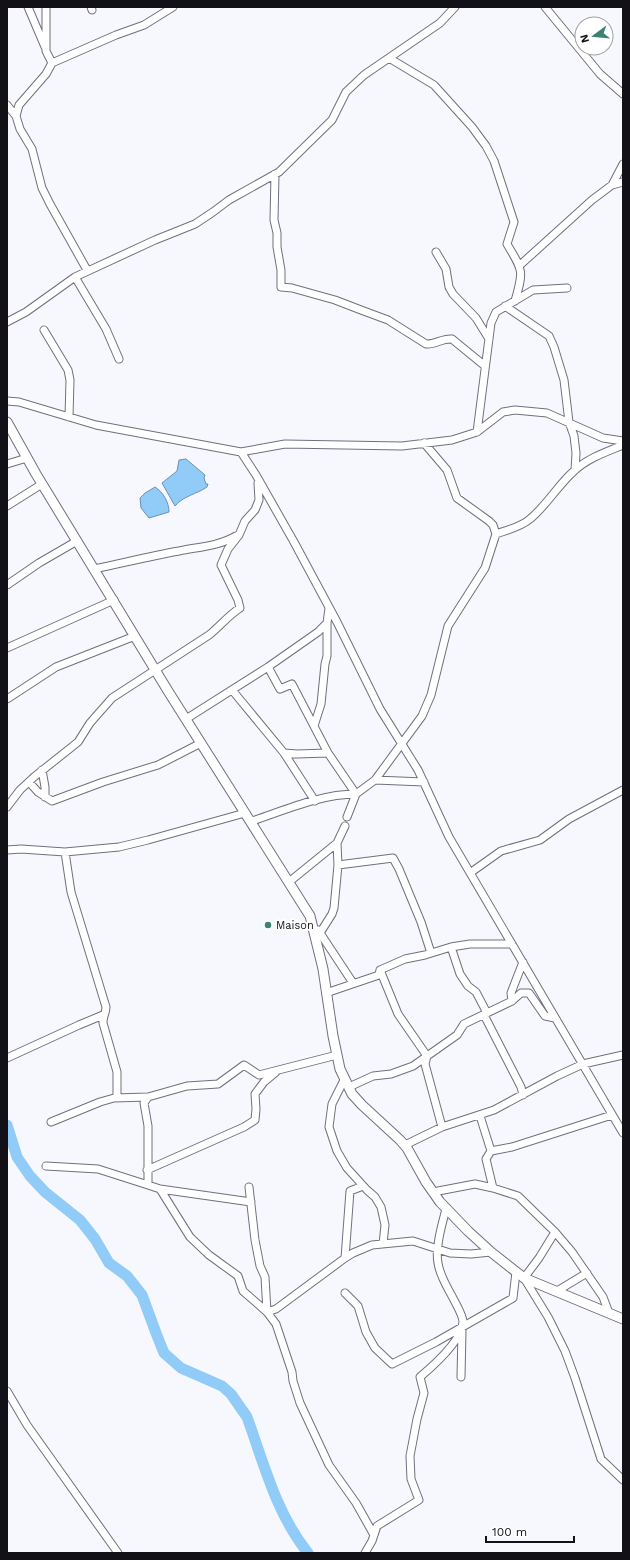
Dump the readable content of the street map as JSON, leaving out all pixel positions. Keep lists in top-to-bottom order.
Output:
{
  "places": ["Maison"],
  "scale_bar": "100 m",
  "north": "left"
}
